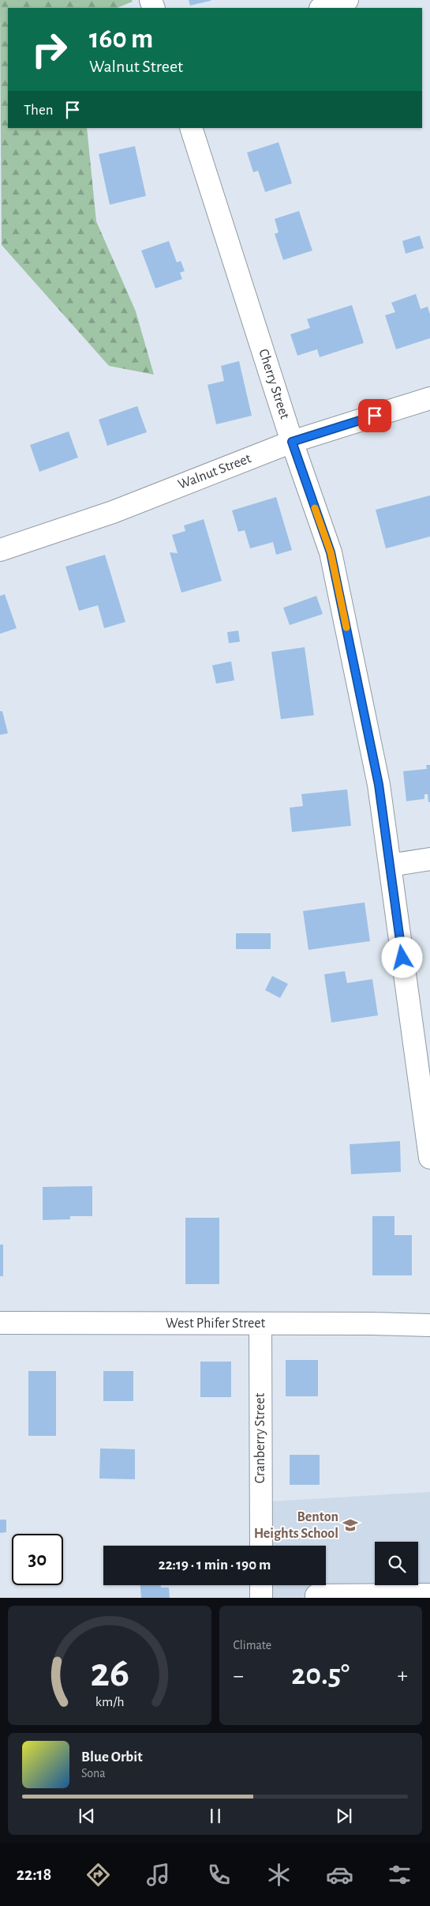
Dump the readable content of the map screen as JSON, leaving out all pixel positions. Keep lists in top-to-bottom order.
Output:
{
  "streets": {
    "street": [
      "Cherry Street",
      "Walnut Street",
      "West Phifer Street",
      "Cranberry Street"
    ]
  },
  "crossings": [
    ["Cherry Street", "Walnut Street"],
    ["West Phifer Street", "Cranberry Street"]
  ],
  "places": {
    "school or university": ["Benton Heights School"]
  },
  "page": {
    "turn": ["160 m", "Walnut Street"],
    "then": "Then",
    "limit": "30",
    "trip": "22:19 · 1 min · 190 m",
    "tile": "Climate",
    "heat": ["−", "20.5°", "+"],
    "song": ["Blue Orbit", "Sona"],
    "tabs": "22:18",
    "gauge": ["26", "km/h"]
  }
}
